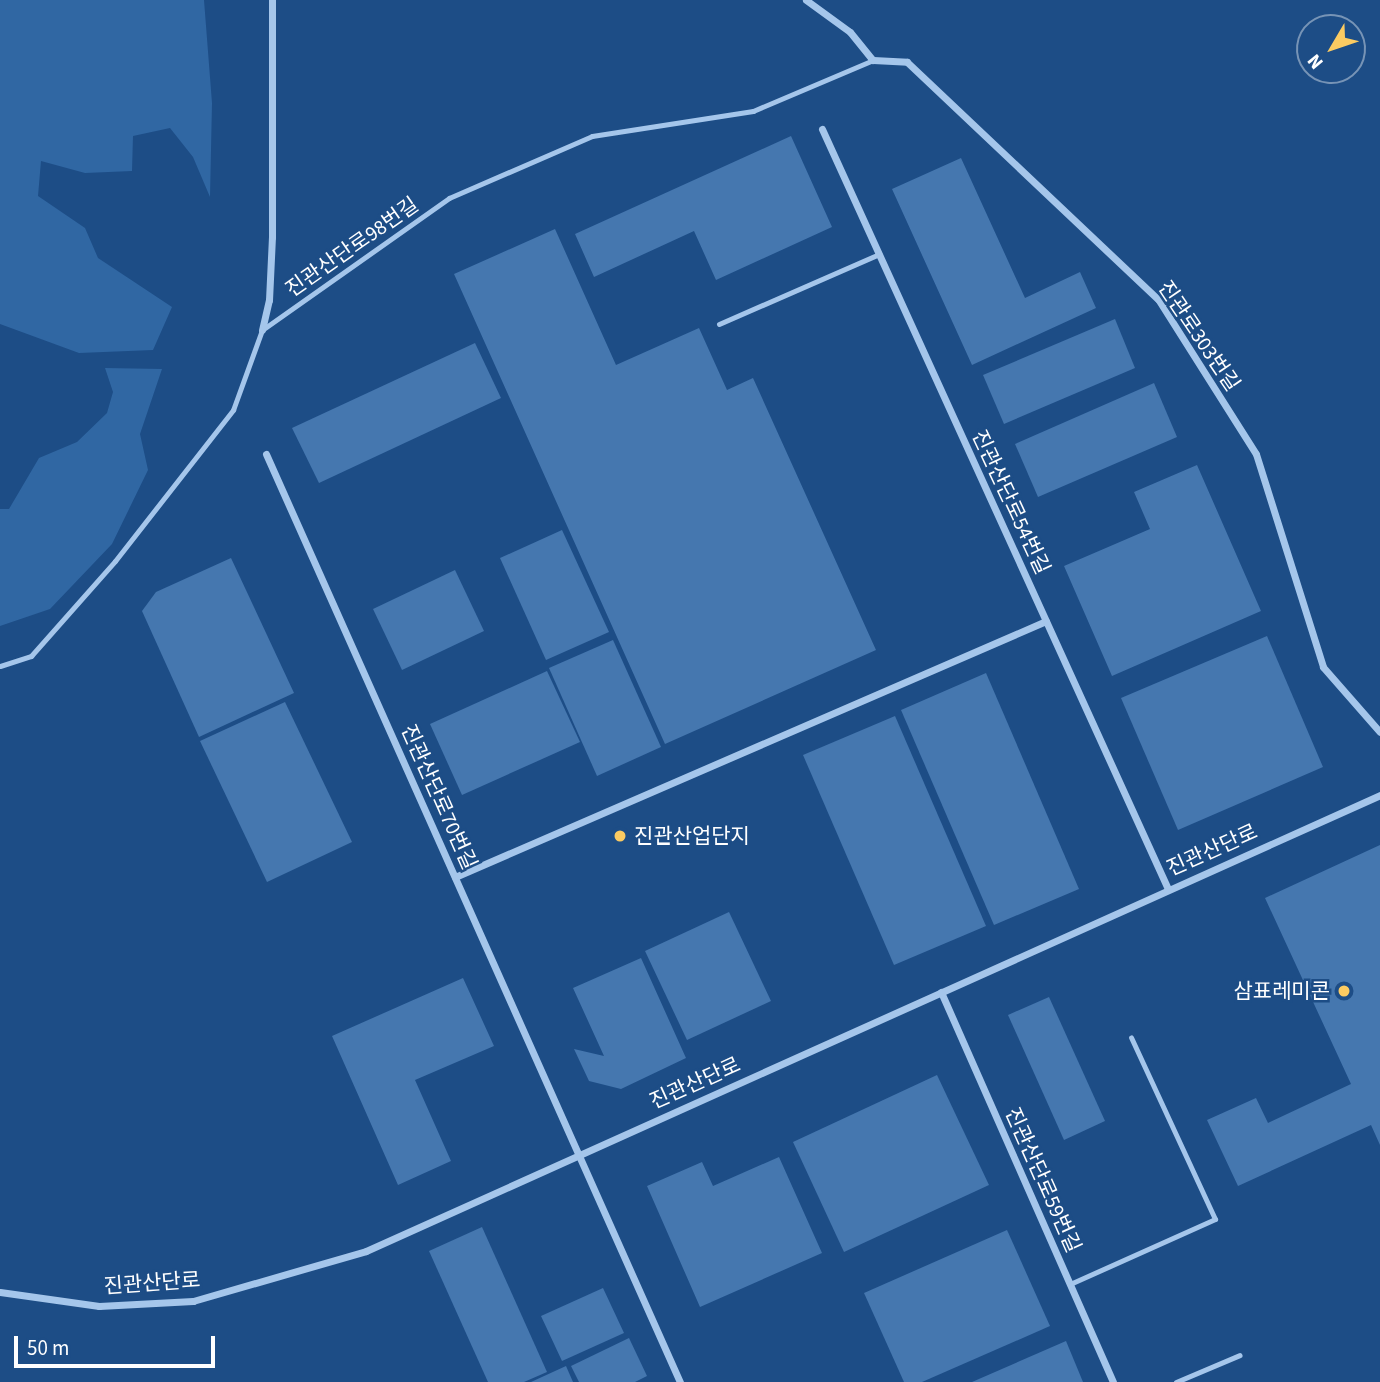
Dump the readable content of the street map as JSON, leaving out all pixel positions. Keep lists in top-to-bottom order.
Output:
{
  "streets": {
    "street": [
      "진관로303번길",
      "진관산단로54번길",
      "진관산단로70번길",
      "진관산단로",
      "진관산단로59번길"
    ],
    "lane": ["진관산단로98번길"]
  },
  "crossings": [
    ["진관산단로98번길", "진관로303번길"],
    ["진관산단로54번길", "진관산단로"],
    ["진관산단로70번길", "진관산단로"],
    ["진관산단로", "진관산단로59번길"]
  ],
  "places": ["진관산업단지", "삼표레미콘"],
  "scale_bar": "50 m",
  "north": "bottom left"
}
